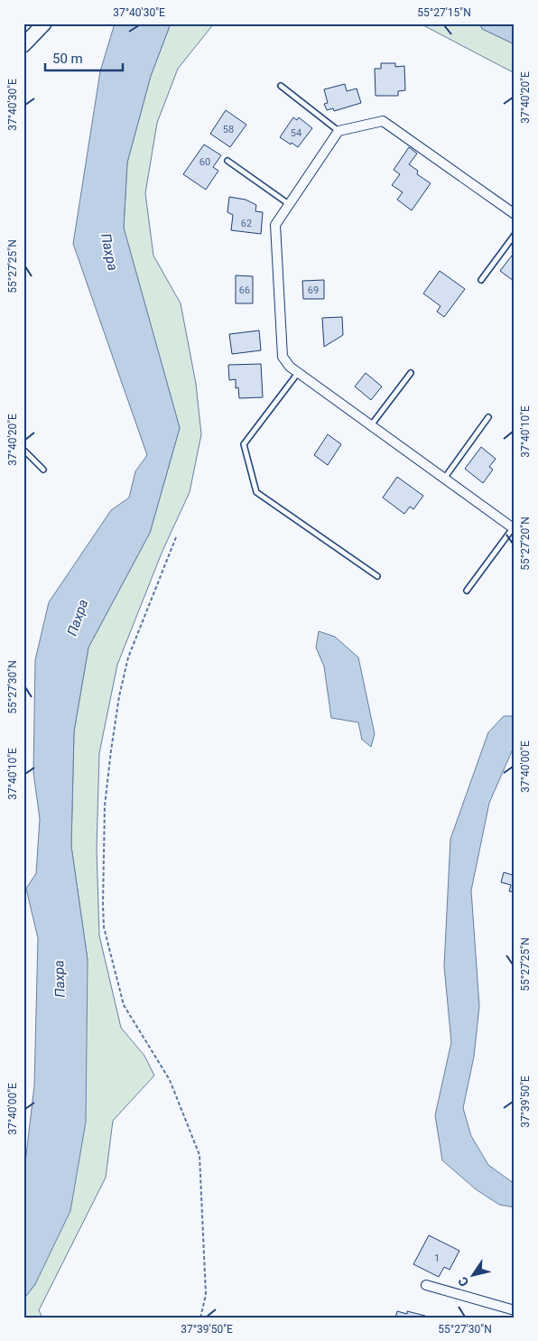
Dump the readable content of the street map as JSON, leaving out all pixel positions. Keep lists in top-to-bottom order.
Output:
{
  "water": ["Пахра"],
  "house_numbers": [
    "58",
    "54",
    "60",
    "62",
    "66",
    "69",
    "1"
  ],
  "scale_bar": "50 m",
  "north": "bottom left",
  "coordinates": [
    "37°40'30\"E",
    "55°27'15\"N",
    "37°40'20\"E",
    "55°27'25\"N",
    "37°40'10\"E",
    "55°27'20\"N",
    "55°27'30\"N",
    "37°40'00\"E",
    "37°39'50\"E"
  ]
}
